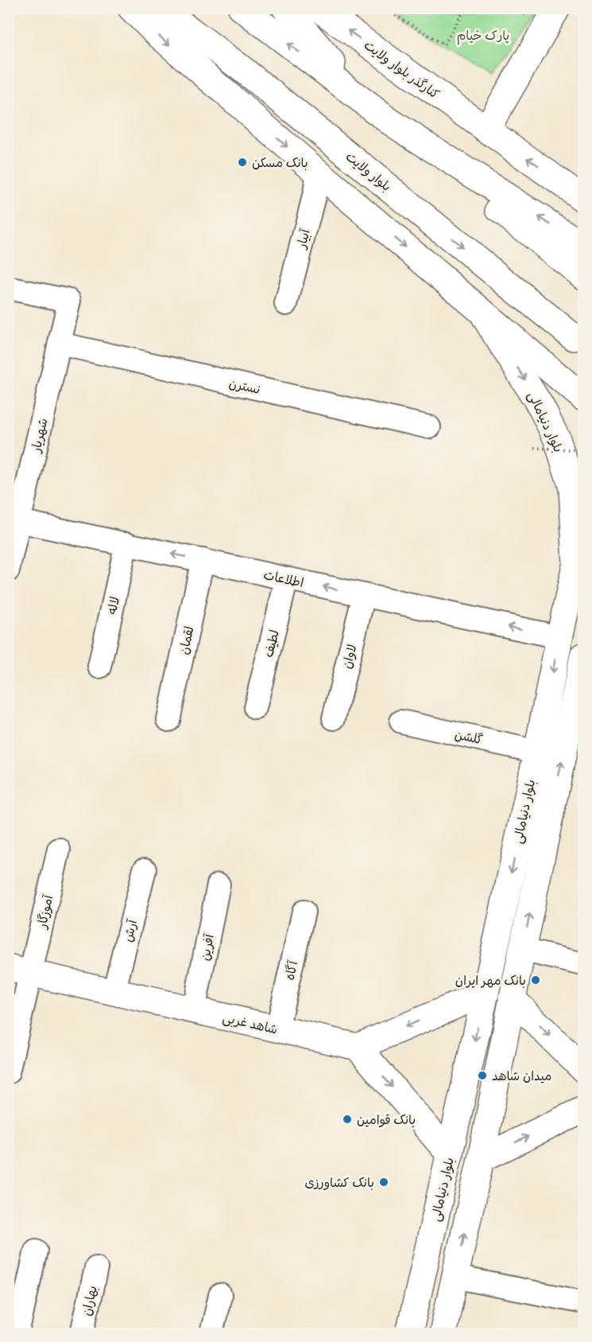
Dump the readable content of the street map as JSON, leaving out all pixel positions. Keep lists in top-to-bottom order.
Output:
{
  "streets": {
    "main road": [
      "کنارگذر بلوار ولایت",
      "بلوار ولایت",
      "بلوار دنیامالی",
      "شاهد غربی"
    ],
    "street": [
      "آبیار",
      "نسترن",
      "شهریار",
      "اطلاعات",
      "لاله",
      "لقمان",
      "لطیف",
      "لاوان",
      "گلشن",
      "آموزگار",
      "آرش",
      "آفرین",
      "آگاه",
      "بهاران"
    ]
  },
  "crossings": [
    ["نسترن", "شهریار"],
    ["بلوار دنیامالی", "اطلاعات"],
    ["بلوار دنیامالی", "گلشن"],
    ["شهریار", "اطلاعات"],
    ["اطلاعات", "لاله"],
    ["اطلاعات", "لقمان"],
    ["اطلاعات", "لطیف"],
    ["اطلاعات", "لاوان"],
    ["آموزگار", "شاهد غربی"],
    ["آرش", "شاهد غربی"],
    ["آفرین", "شاهد غربی"],
    ["آگاه", "شاهد غربی"]
  ],
  "one_way": ["اطلاعات"],
  "parks": ["پارک خیام"],
  "places": [
    "بانک مسکن",
    "بانک مهر ایران",
    "میدان شاهد",
    "بانک قوامین",
    "بانک کشاورزی"
  ]
}
